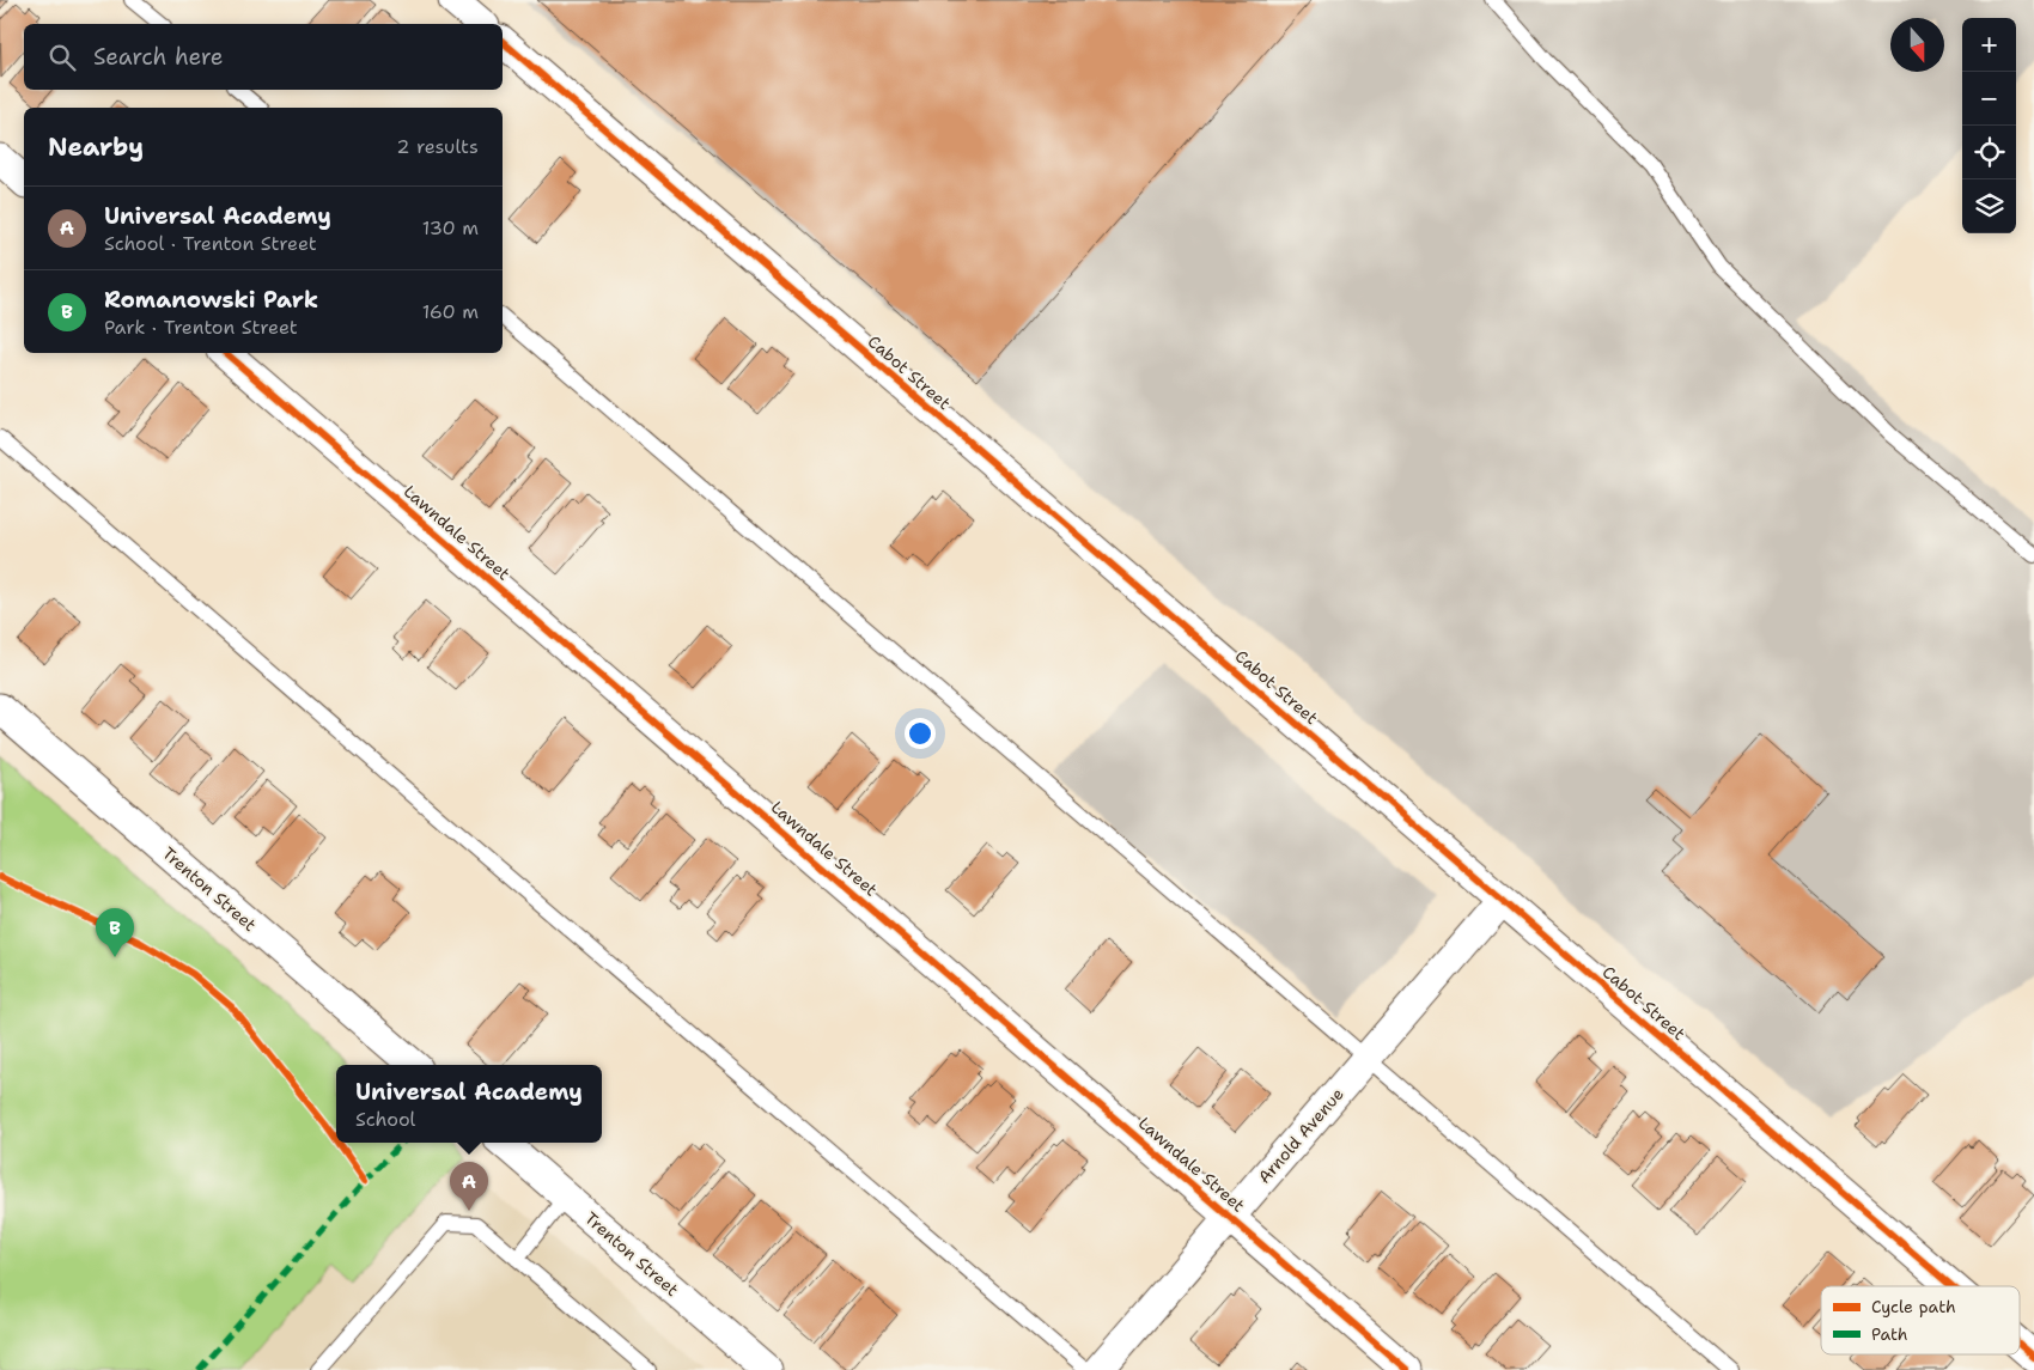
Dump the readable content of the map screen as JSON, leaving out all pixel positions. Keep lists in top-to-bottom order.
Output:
{
  "streets": {
    "street": [
      "Cabot Street",
      "Lawndale Street",
      "Trenton Street",
      "Arnold Avenue"
    ]
  },
  "crossings": [
    ["Cabot Street", "Arnold Avenue"],
    ["Lawndale Street", "Arnold Avenue"]
  ],
  "legend": ["Cycle path", "Path"],
  "north": "bottom",
  "page": {
    "map_buttons": ["+", "−"],
    "search": "Search here",
    "heading": ["Nearby", "2 results"],
    "list": [
      {
        "mark": "A",
        "name": "Universal Academy",
        "note": "School · Trenton Street",
        "value": "130 m"
      },
      {
        "mark": "B",
        "name": "Romanowski Park",
        "note": "Park · Trenton Street",
        "value": "160 m"
      }
    ],
    "pins": ["B", "A"],
    "popup": ["Universal Academy", "School"]
  }
}
